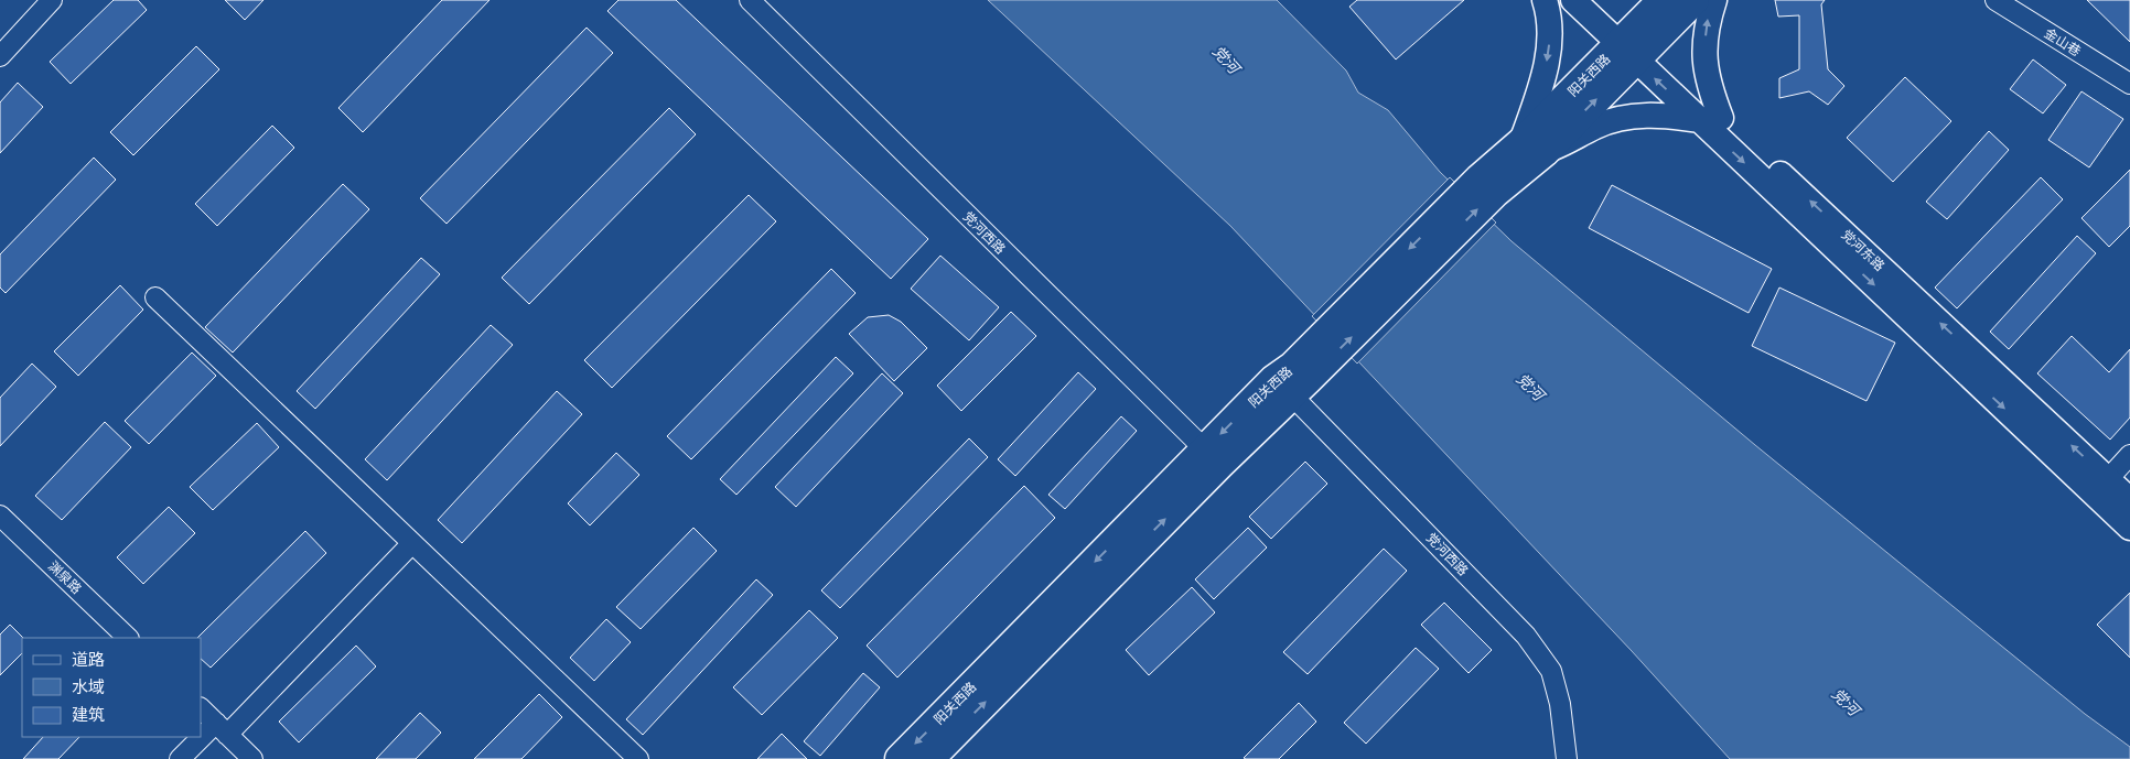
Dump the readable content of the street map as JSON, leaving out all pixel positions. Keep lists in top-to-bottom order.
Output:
{
  "streets": {
    "highway": ["阳关西路"],
    "main road": ["党河东路"],
    "street": ["金山巷", "党河西路", "渊泉路"]
  },
  "crossings": [
    ["阳关西路", "党河西路"],
    ["阳关西路", "党河东路"]
  ],
  "water": ["党河"],
  "legend": ["道路", "水域", "建筑"]
}
